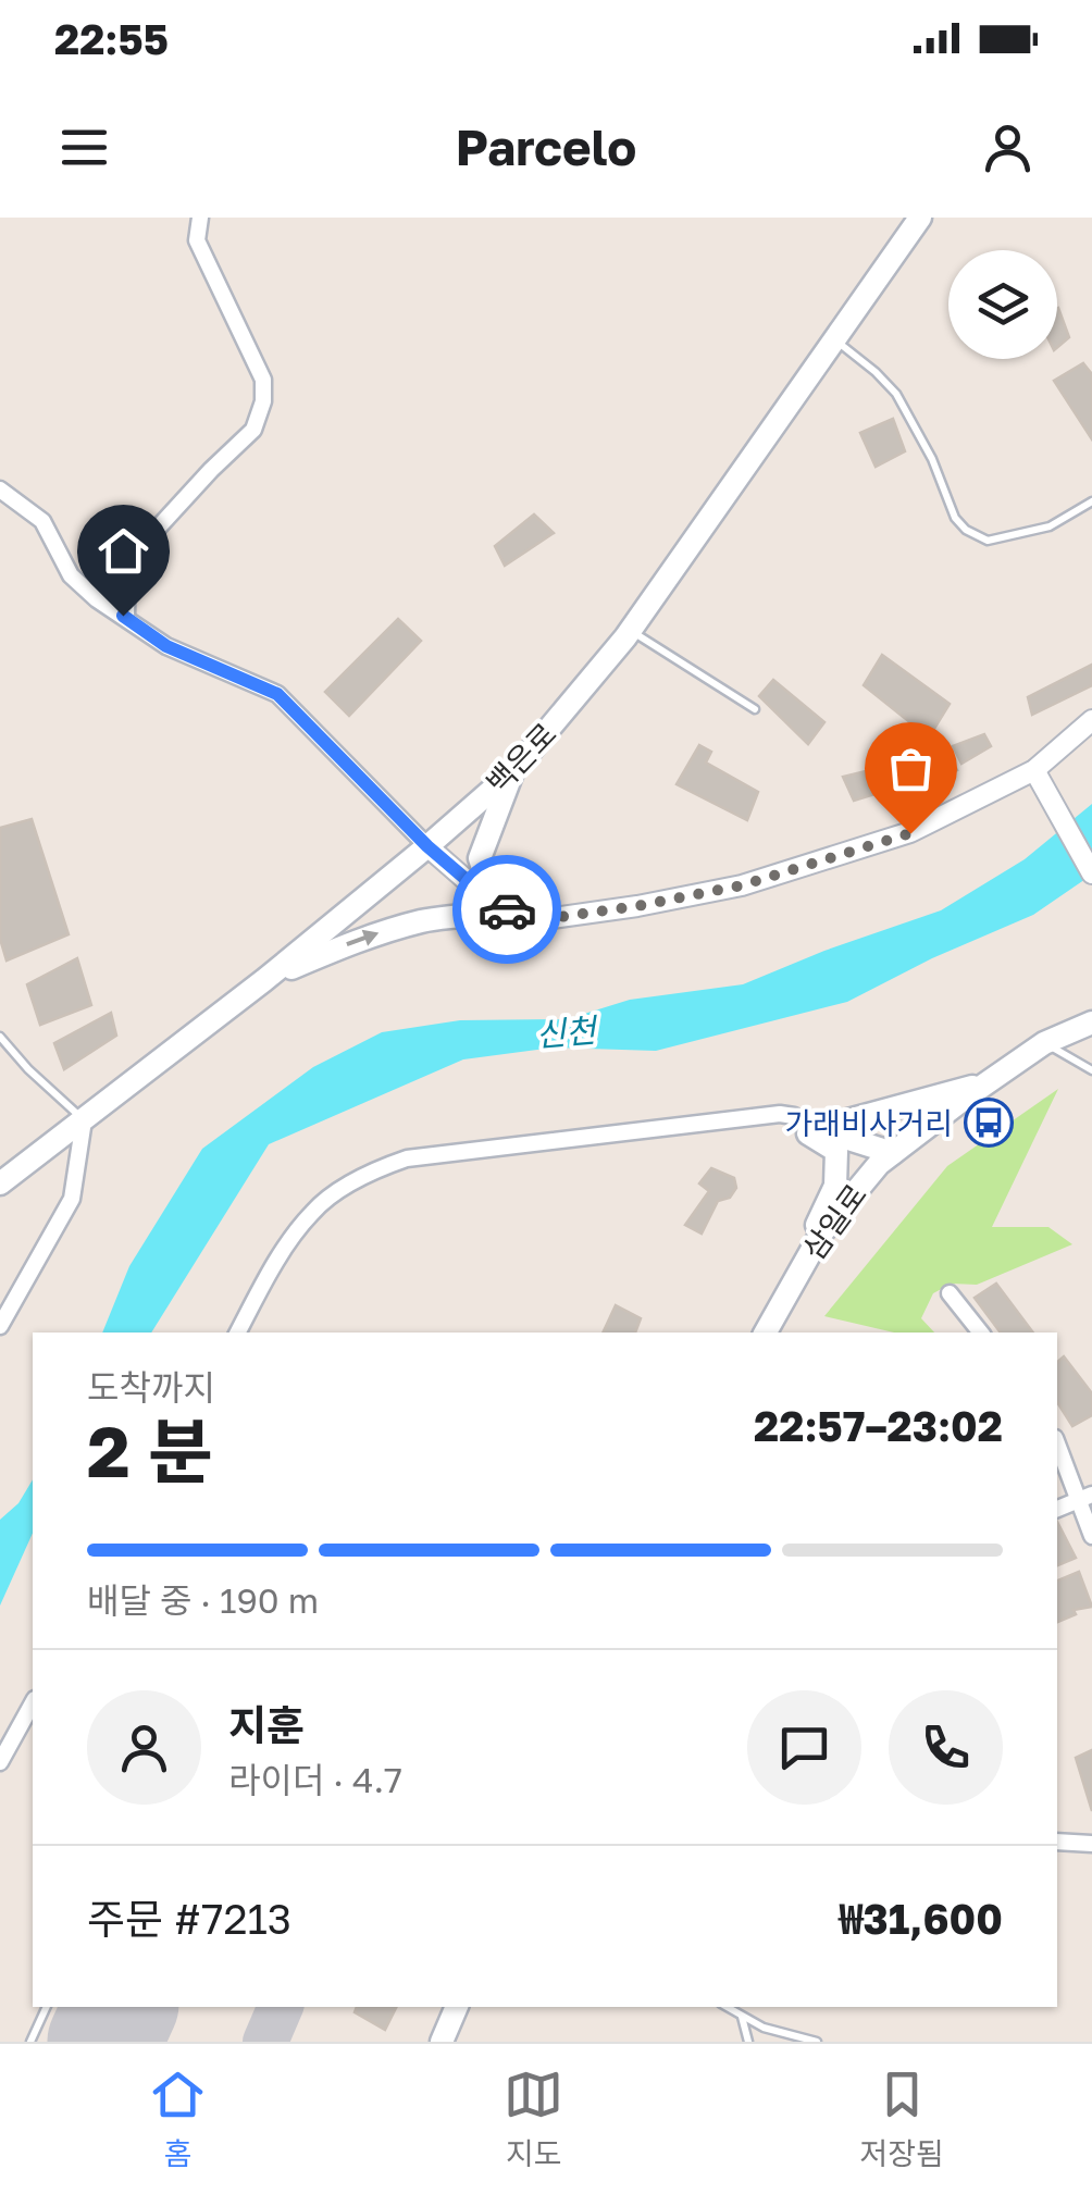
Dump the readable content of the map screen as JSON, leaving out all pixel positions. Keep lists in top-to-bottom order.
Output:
{
  "streets": {
    "main road": ["백은로", "삼일로"]
  },
  "water": ["신천"],
  "places": {
    "bus stop": ["가래비사거리"]
  },
  "page": {
    "status": "22:55",
    "header": "Parcelo",
    "heading": ["2 분", "도착까지", "22:57–23:02"],
    "panel": [
      "지훈",
      "라이더 · 4.7",
      "주문 #7213",
      "₩31,600"
    ],
    "bar": "배달 중 · 190 m",
    "tabs": ["홈", "지도", "저장됨"]
  }
}
